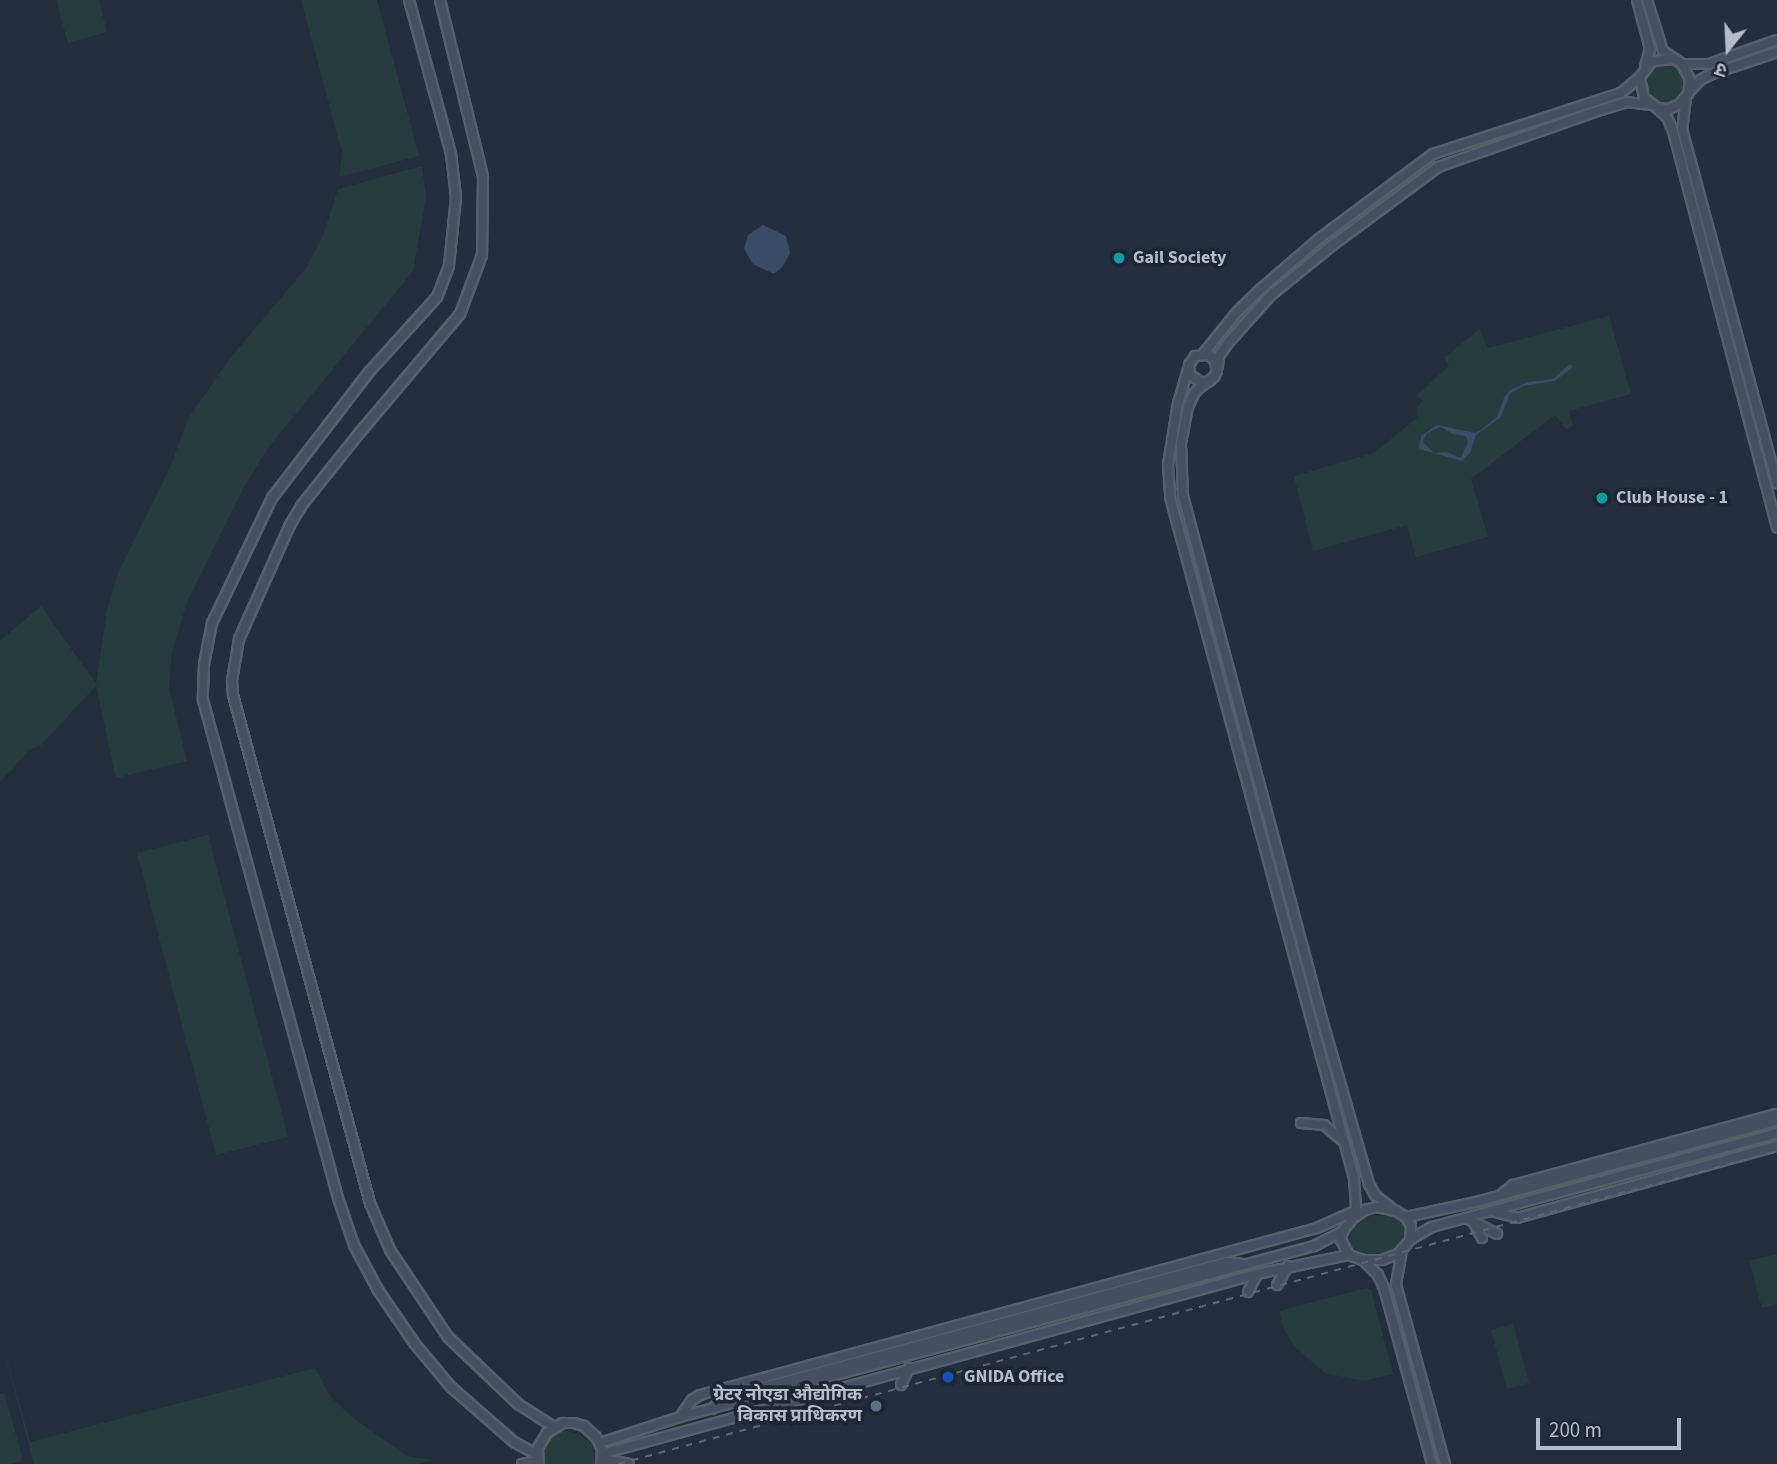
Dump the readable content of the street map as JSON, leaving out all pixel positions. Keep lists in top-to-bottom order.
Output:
{
  "places": [
    "Gail Society",
    "Club House - 1",
    "GNIDA Office",
    "ग्रेटर नोएडा औद्योगिक विकास प्राधिकरण"
  ],
  "scale_bar": "200 m",
  "north": "bottom"
}
